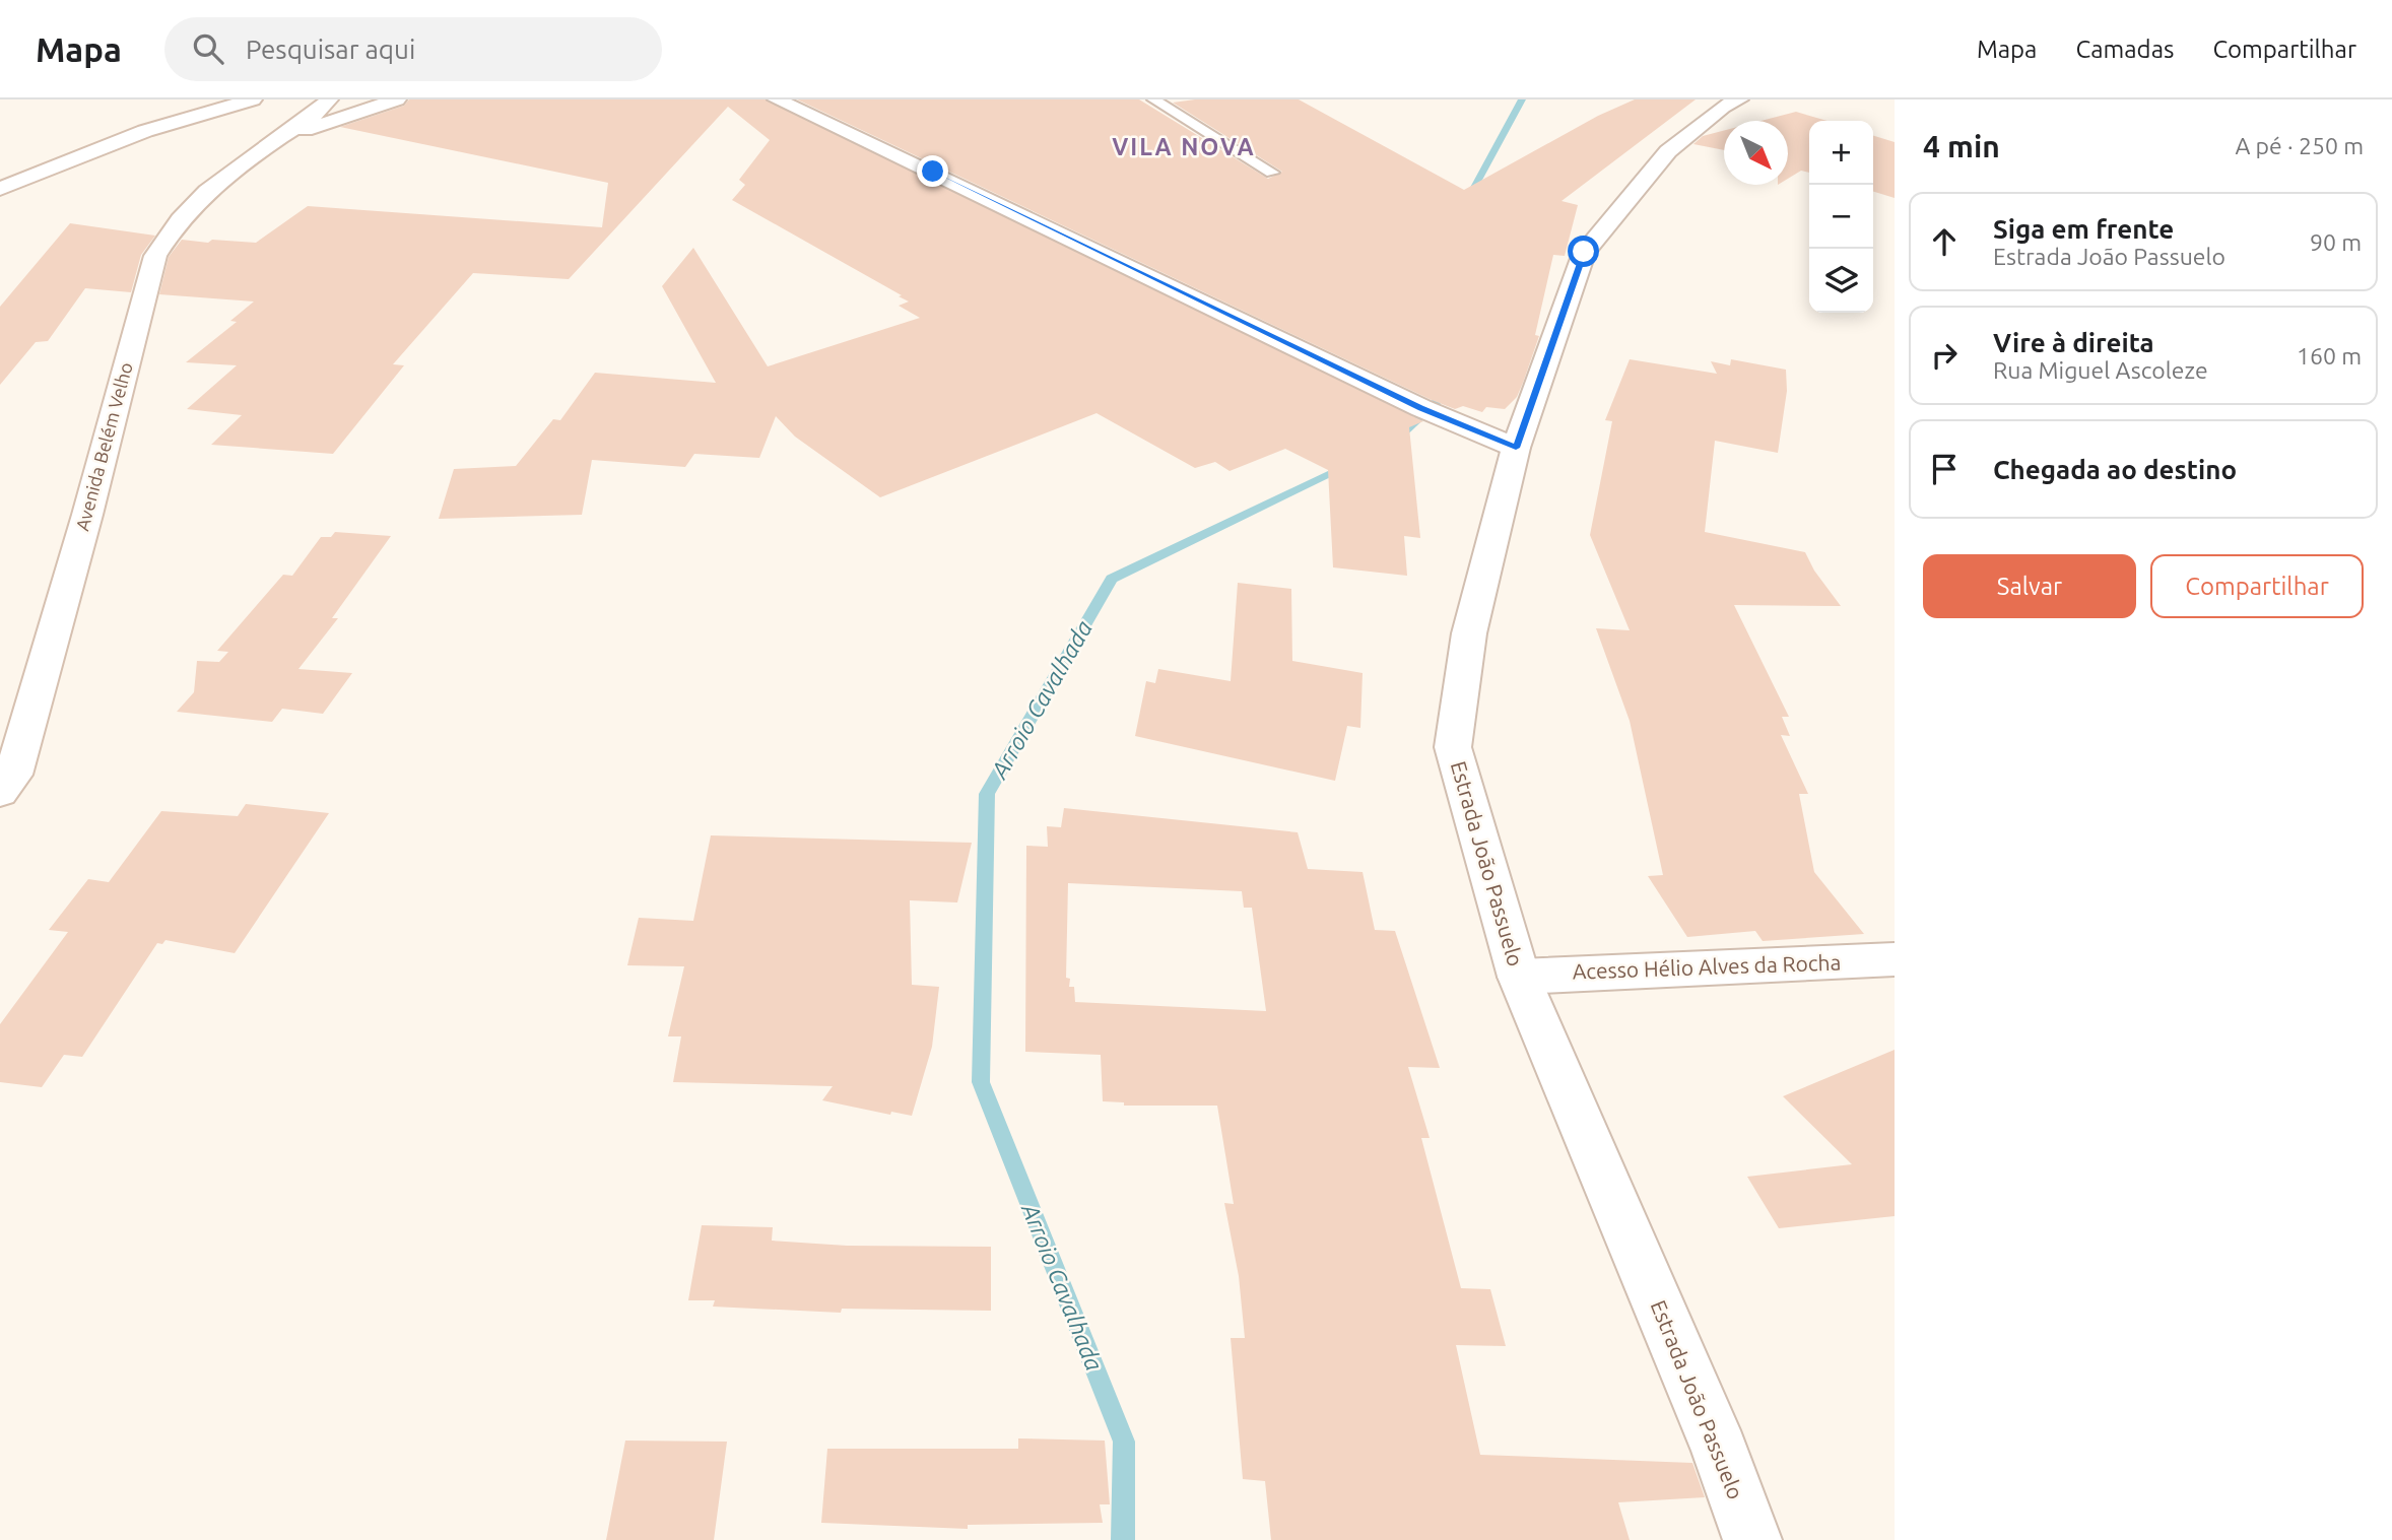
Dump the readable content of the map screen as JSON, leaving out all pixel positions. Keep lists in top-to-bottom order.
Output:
{
  "streets": {
    "street": ["Avenida Belém Velho", "Estrada João Passuelo", "Acesso Hélio Alves da Rocha"]
  },
  "crossings": [
    ["Estrada João Passuelo", "Acesso Hélio Alves da Rocha"]
  ],
  "districts": ["VILA NOVA"],
  "water": ["Arroio Cavalhada"],
  "north": "bottom right",
  "page": {
    "header": "Mapa",
    "search": "Pesquisar aqui",
    "nav": ["Mapa", "Camadas", "Compartilhar"],
    "heading": ["4 min", "A pé · 250 m"],
    "map_buttons": ["+", "−"],
    "list": [
      ["Siga em frente", "Estrada João Passuelo", "90 m"],
      ["Vire à direita", "Rua Miguel Ascoleze", "160 m"],
      "Chegada ao destino"
    ],
    "buttons": ["Salvar", "Compartilhar"]
  }
}
